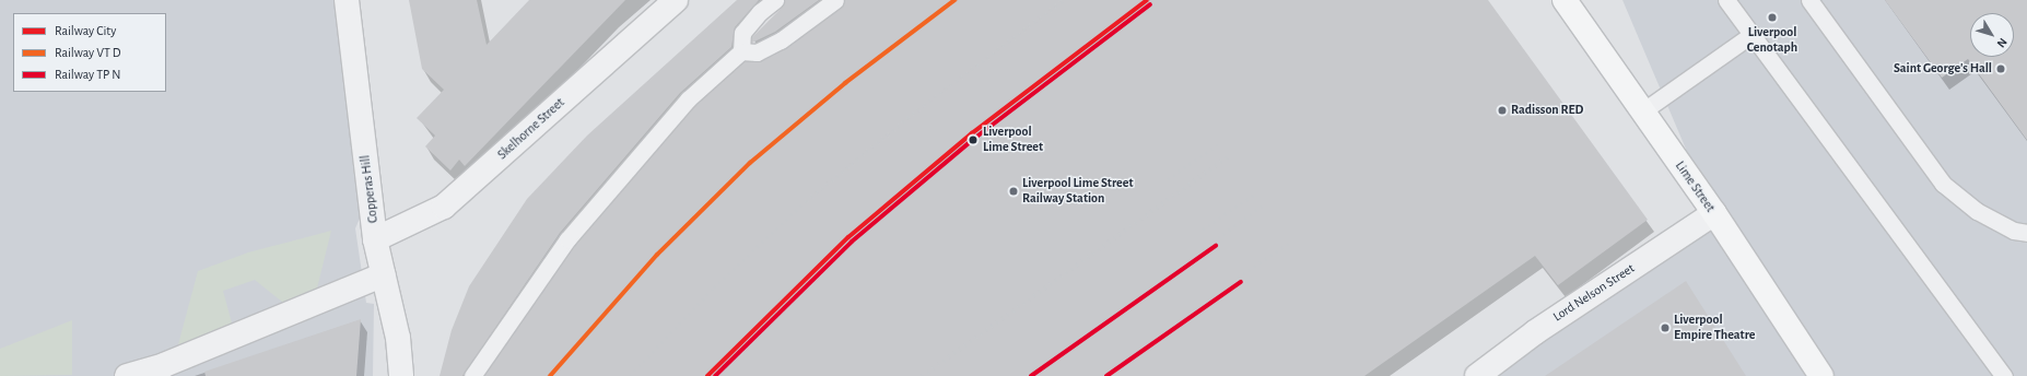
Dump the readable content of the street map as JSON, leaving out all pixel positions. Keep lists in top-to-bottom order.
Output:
{
  "streets": {
    "main road": ["Lime Street"],
    "street": ["Skelhorne Street", "Copperas Hill", "Lord Nelson Street"]
  },
  "crossings": [
    ["Skelhorne Street", "Copperas Hill"],
    ["Lime Street", "Lord Nelson Street"]
  ],
  "places": [
    "Liverpool Cenotaph",
    "Saint George's Hall",
    "Radisson RED",
    "Liverpool Lime Street",
    "Liverpool Lime Street Railway Station",
    "Liverpool Empire Theatre"
  ],
  "lines": ["rail line City"],
  "legend": ["Railway City", "Railway VT D", "Railway TP N"],
  "north": "bottom right"
}
